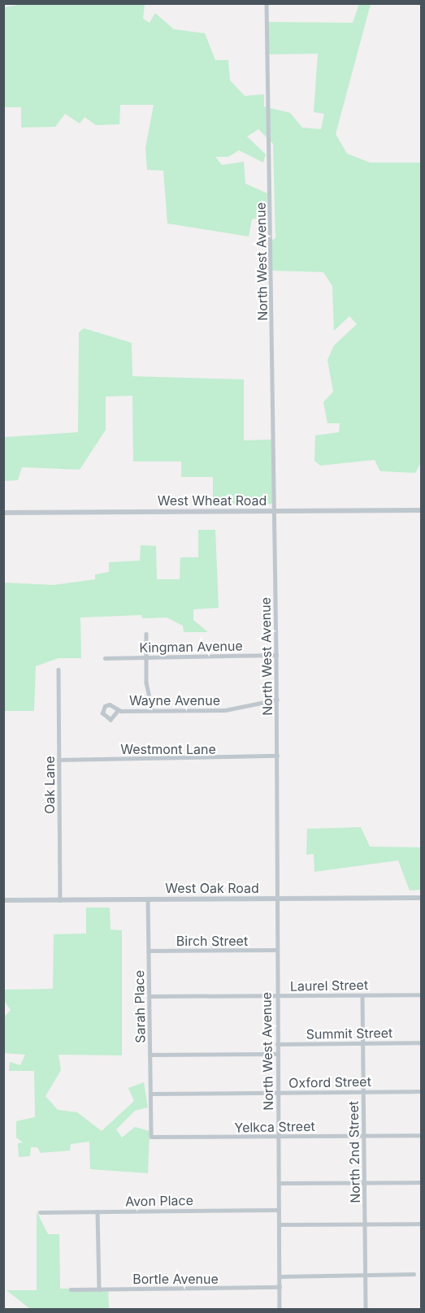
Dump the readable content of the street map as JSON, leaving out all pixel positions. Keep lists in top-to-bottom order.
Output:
{
  "streets": {
    "street": [
      "North West Avenue",
      "West Wheat Road",
      "Kingman Avenue",
      "Wayne Avenue",
      "Westmont Lane",
      "Oak Lane",
      "West Oak Road",
      "Birch Street",
      "Laurel Street",
      "Sarah Place",
      "Summit Street",
      "Oxford Street",
      "Yelkca Street",
      "North 2nd Street",
      "Avon Place",
      "Bortle Avenue"
    ]
  },
  "crossings": [
    ["North West Avenue", "West Wheat Road"],
    ["North West Avenue", "Kingman Avenue"],
    ["North West Avenue", "Wayne Avenue"],
    ["North West Avenue", "Westmont Lane"],
    ["North West Avenue", "West Oak Road"],
    ["North West Avenue", "Birch Street"],
    ["North West Avenue", "Laurel Street"],
    ["North West Avenue", "Summit Street"],
    ["North West Avenue", "Oxford Street"],
    ["North West Avenue", "Yelkca Street"],
    ["North West Avenue", "Avon Place"],
    ["North West Avenue", "Bortle Avenue"],
    ["Westmont Lane", "Oak Lane"],
    ["Oak Lane", "West Oak Road"],
    ["West Oak Road", "Sarah Place"],
    ["Birch Street", "Sarah Place"],
    ["Laurel Street", "Sarah Place"],
    ["Laurel Street", "North 2nd Street"],
    ["Sarah Place", "Oxford Street"],
    ["Sarah Place", "Yelkca Street"],
    ["Summit Street", "North 2nd Street"],
    ["Oxford Street", "North 2nd Street"],
    ["Yelkca Street", "North 2nd Street"]
  ]
}
